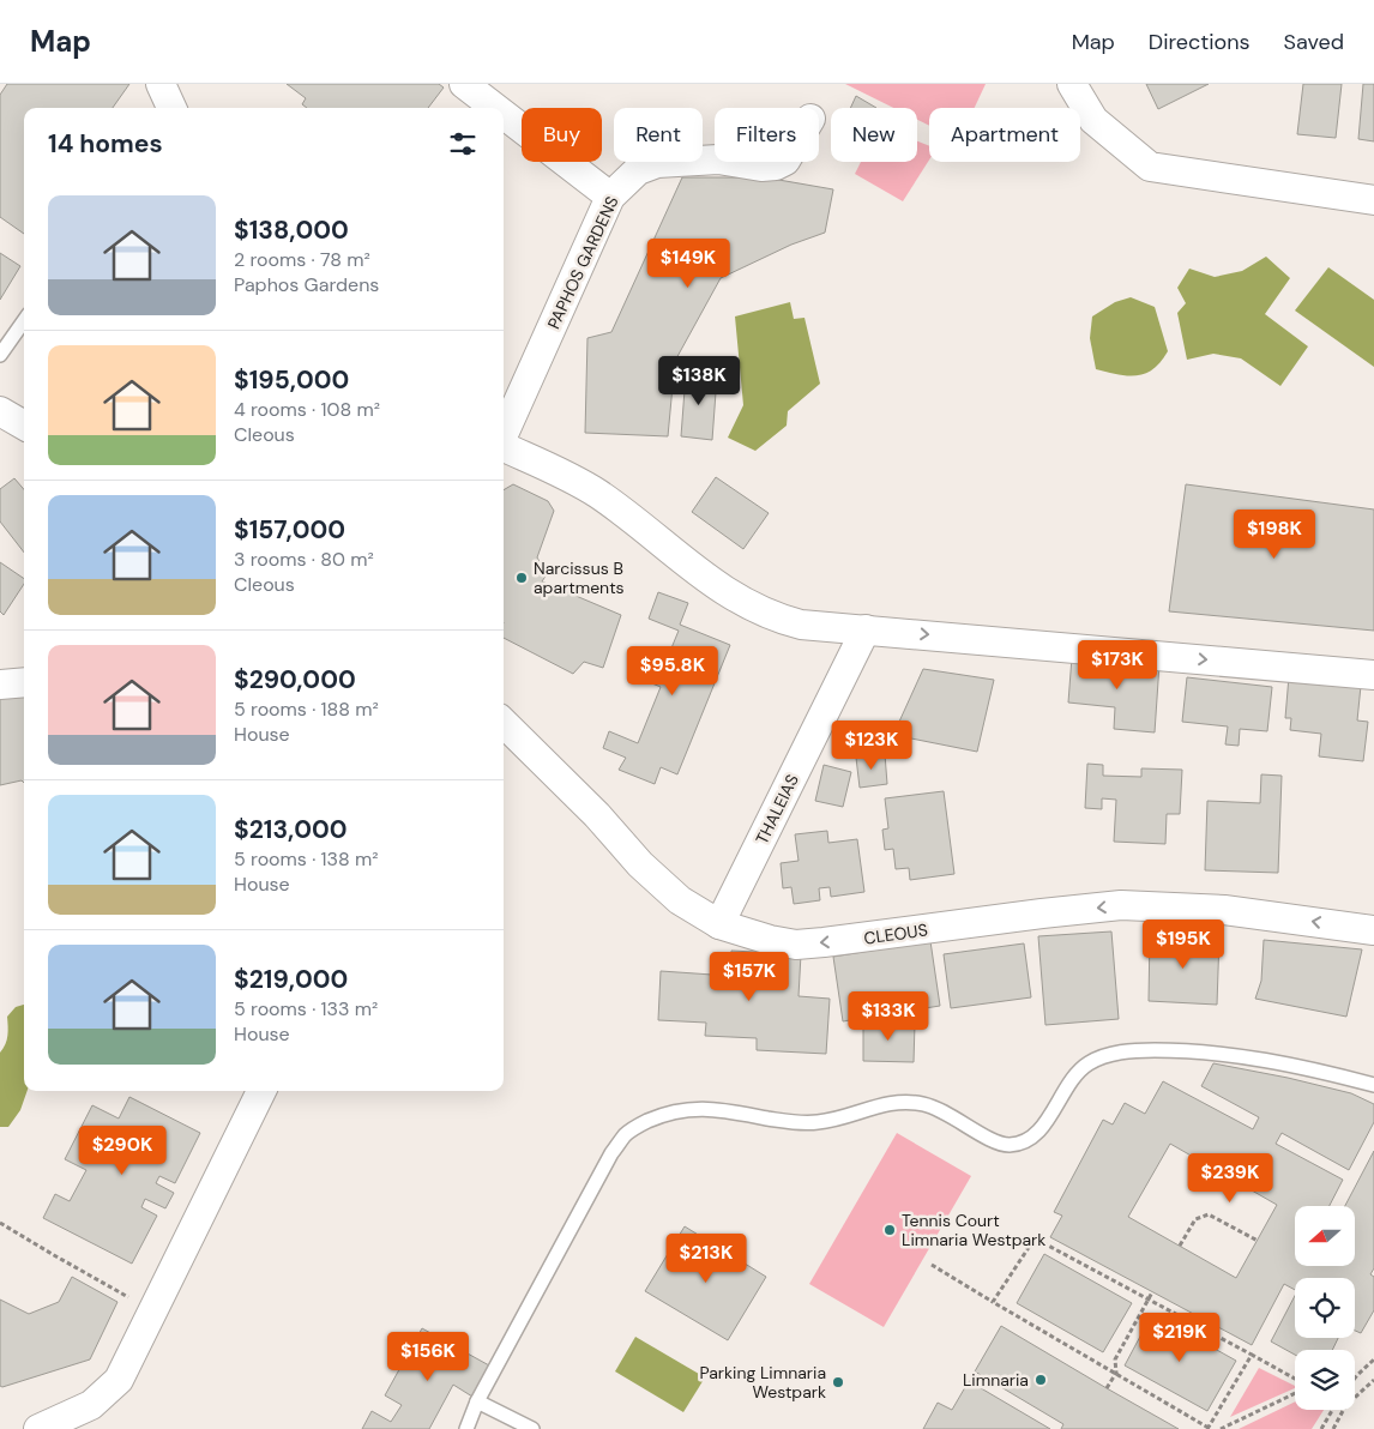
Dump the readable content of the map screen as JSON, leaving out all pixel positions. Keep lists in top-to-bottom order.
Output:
{
  "streets": {
    "street": ["PAPHOS GARDENS", "THALEIAS", "CLEOUS"]
  },
  "crossings": [
    ["THALEIAS", "CLEOUS"]
  ],
  "places": [
    "Narcissus B apartments",
    "Tennis Court Limnaria Westpark",
    "Limnaria",
    "Parking Limnaria Westpark"
  ],
  "north": "left",
  "page": {
    "header": "Map",
    "nav": ["Map", "Directions", "Saved"],
    "chip": [
      "Buy",
      "Rent",
      "Filters",
      "New",
      "Apartment"
    ],
    "heading": "14 homes",
    "list": [
      {
        "name": "$138,000",
        "note": "2 rooms · 78 m² · Paphos Gardens"
      },
      {
        "name": "$195,000",
        "note": "4 rooms · 108 m² · Cleous"
      },
      {
        "name": "$157,000",
        "note": "3 rooms · 80 m² · Cleous"
      },
      {
        "name": "$290,000",
        "note": "5 rooms · 188 m² · House"
      },
      {
        "name": "$213,000",
        "note": "5 rooms · 138 m² · House"
      },
      {
        "name": "$219,000",
        "note": "5 rooms · 133 m² · House"
      }
    ],
    "price": [
      "$149K",
      "$138K",
      "$198K",
      "$173K",
      "$95.8K",
      "$123K",
      "$195K",
      "$157K",
      "$133K",
      "$290K",
      "$239K",
      "$213K",
      "$219K",
      "$156K"
    ]
  }
}
